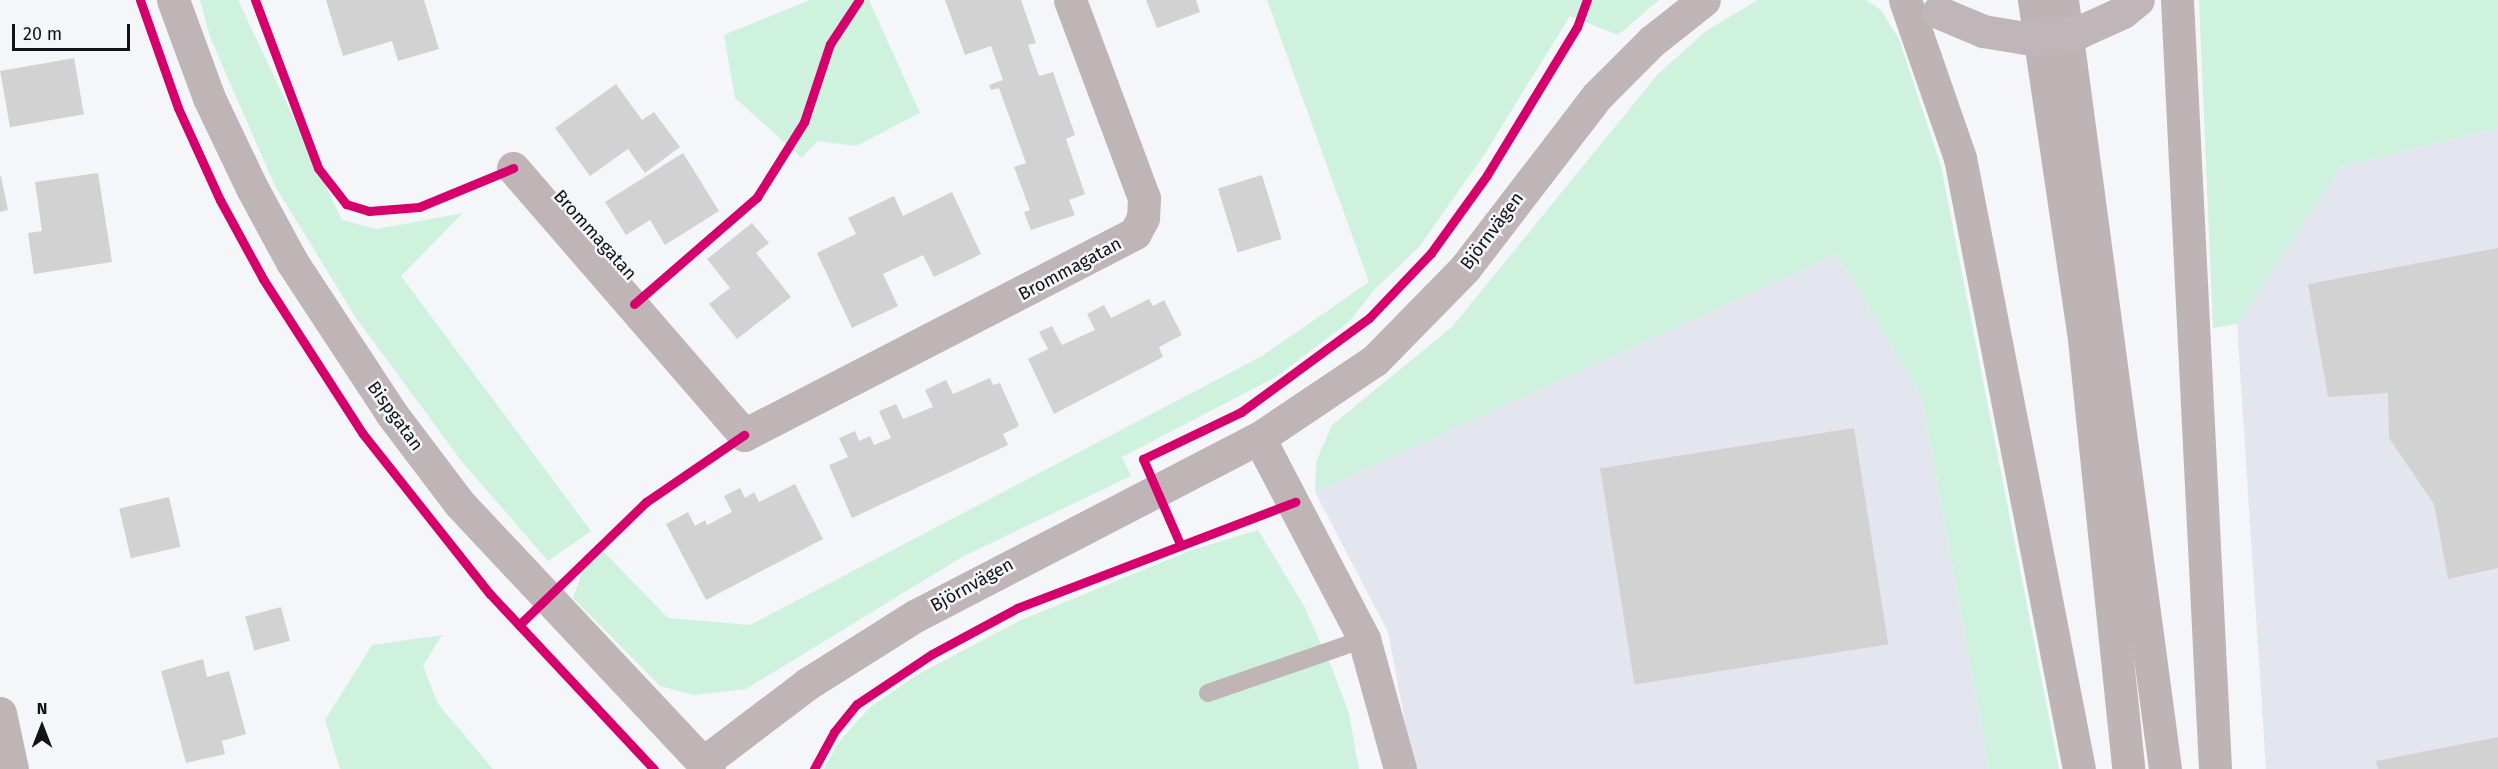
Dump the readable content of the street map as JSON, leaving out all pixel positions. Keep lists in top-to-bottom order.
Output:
{
  "streets": {
    "street": ["Björnvägen", "Brommagatan", "Bispgatan"]
  },
  "crossings": [
    ["Björnvägen", "Bispgatan"]
  ],
  "scale_bar": "20 m",
  "north": "top"
}
